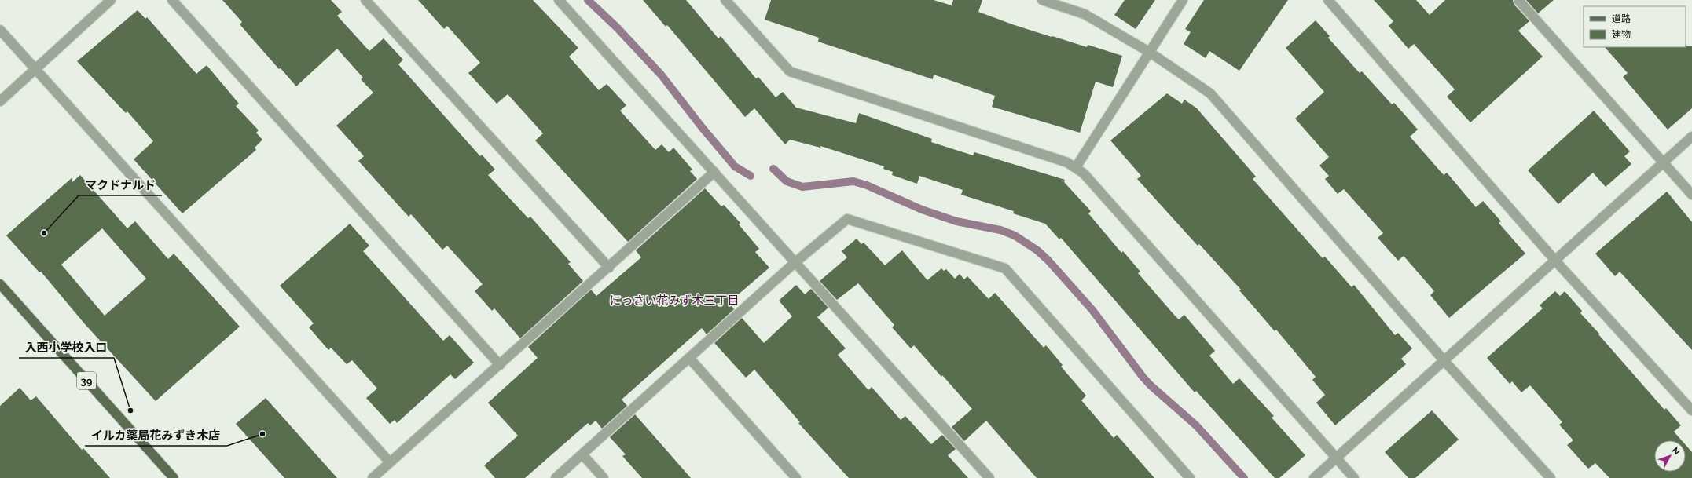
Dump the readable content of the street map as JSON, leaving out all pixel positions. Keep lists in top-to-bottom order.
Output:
{
  "streets": {
    "main road": ["39"]
  },
  "districts": ["にっさい花みず木三丁目"],
  "places": ["マクドナルド", "入西小学校入口", "イルカ薬局花みずき木店"],
  "legend": ["道路", "建物"],
  "north": "top right"
}
